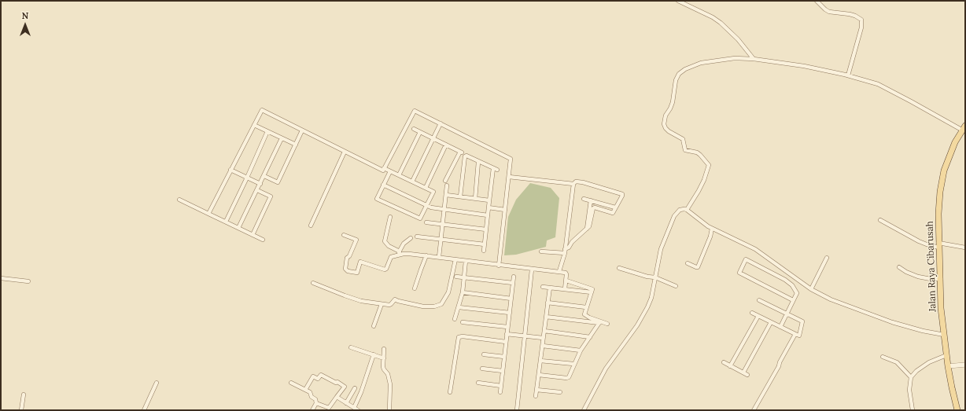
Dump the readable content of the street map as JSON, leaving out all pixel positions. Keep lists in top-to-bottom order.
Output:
{
  "streets": {
    "main road": ["Jalan Raya Cibarusah"]
  },
  "north": "top"
}
